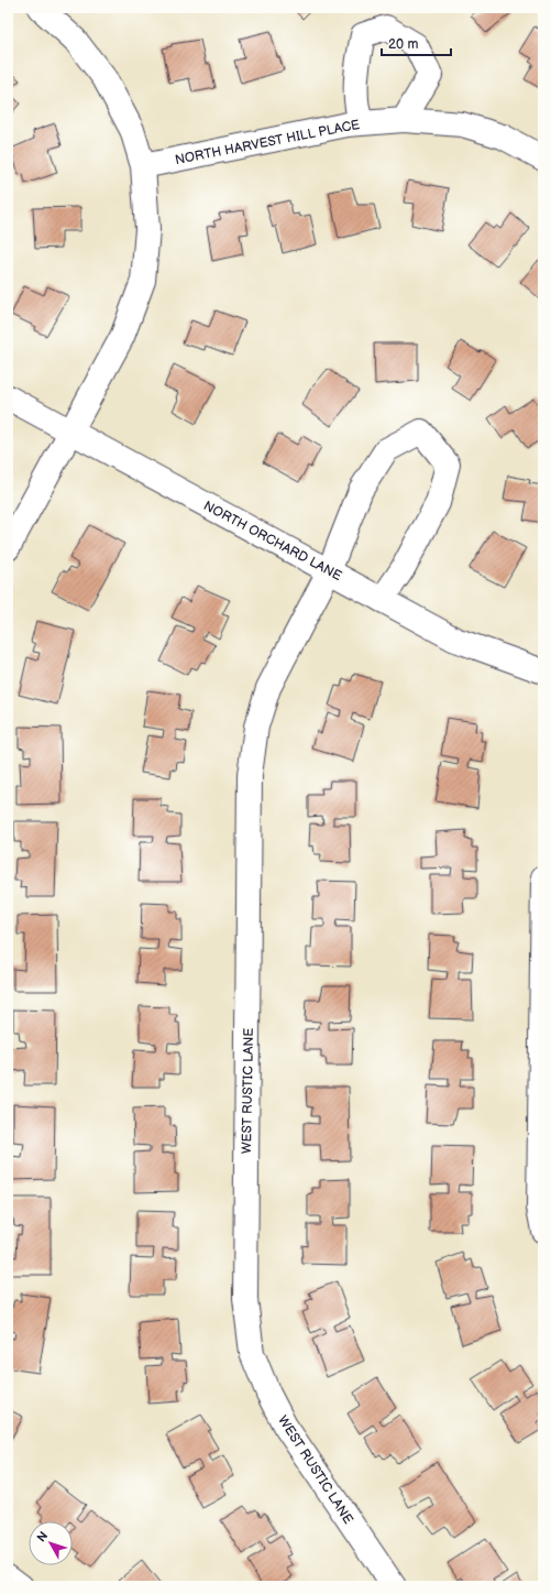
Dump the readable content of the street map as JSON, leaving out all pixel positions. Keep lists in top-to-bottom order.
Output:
{
  "streets": {
    "street": ["NORTH HARVEST HILL PLACE", "NORTH ORCHARD LANE", "WEST RUSTIC LANE"]
  },
  "crossings": [
    ["NORTH ORCHARD LANE", "WEST RUSTIC LANE"]
  ],
  "scale_bar": "20 m",
  "north": "top left"
}
